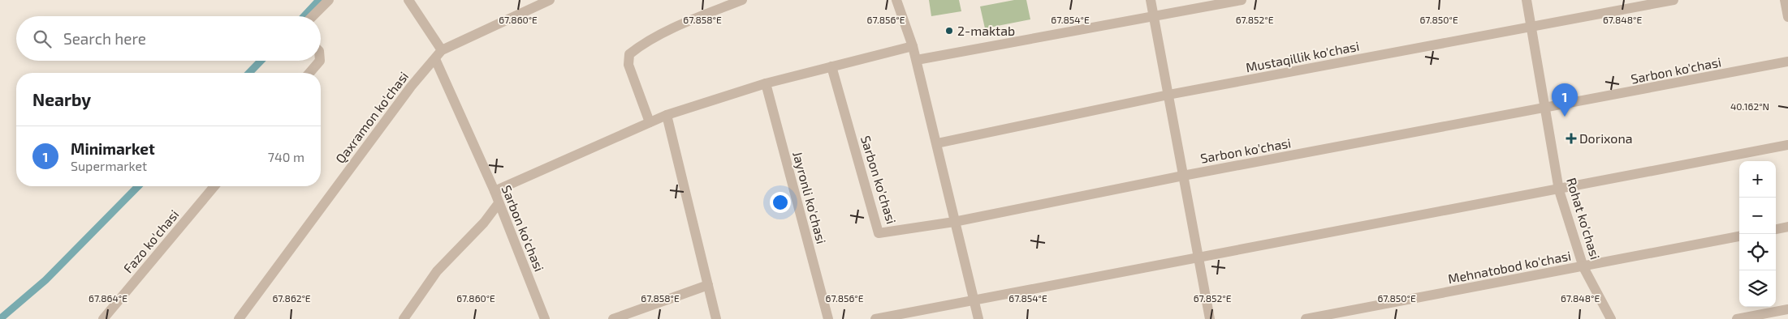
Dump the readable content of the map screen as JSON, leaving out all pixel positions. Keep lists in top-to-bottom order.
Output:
{
  "streets": {
    "street": [
      "Mustaqillik ko'chasi",
      "Sarbon ko'chasi",
      "Qaxramon ko'chasi",
      "Jayronli ko'chasi",
      "Rohat ko'chasi",
      "Fazo ko'chasi",
      "Mehnatobod ko'chasi"
    ]
  },
  "crossings": [
    ["Mustaqillik ko'chasi", "Rohat ko'chasi"],
    ["Sarbon ko'chasi", "Qaxramon ko'chasi"],
    ["Sarbon ko'chasi", "Rohat ko'chasi"],
    ["Rohat ko'chasi", "Mehnatobod ko'chasi"]
  ],
  "places": {
    "other": ["2-maktab"],
    "health": ["Dorixona"]
  },
  "page": {
    "search": "Search here",
    "heading": "Nearby",
    "pins": "1",
    "list": [
      {
        "mark": "1",
        "name": "Minimarket",
        "note": "Supermarket",
        "value": "740 m"
      }
    ],
    "map_buttons": ["+", "−"]
  },
  "coordinates": [
    "67.860°E",
    "67.858°E",
    "67.856°E",
    "67.854°E",
    "67.852°E",
    "67.850°E",
    "67.848°E",
    "40.162°N",
    "67.864°E",
    "67.862°E"
  ]
}
